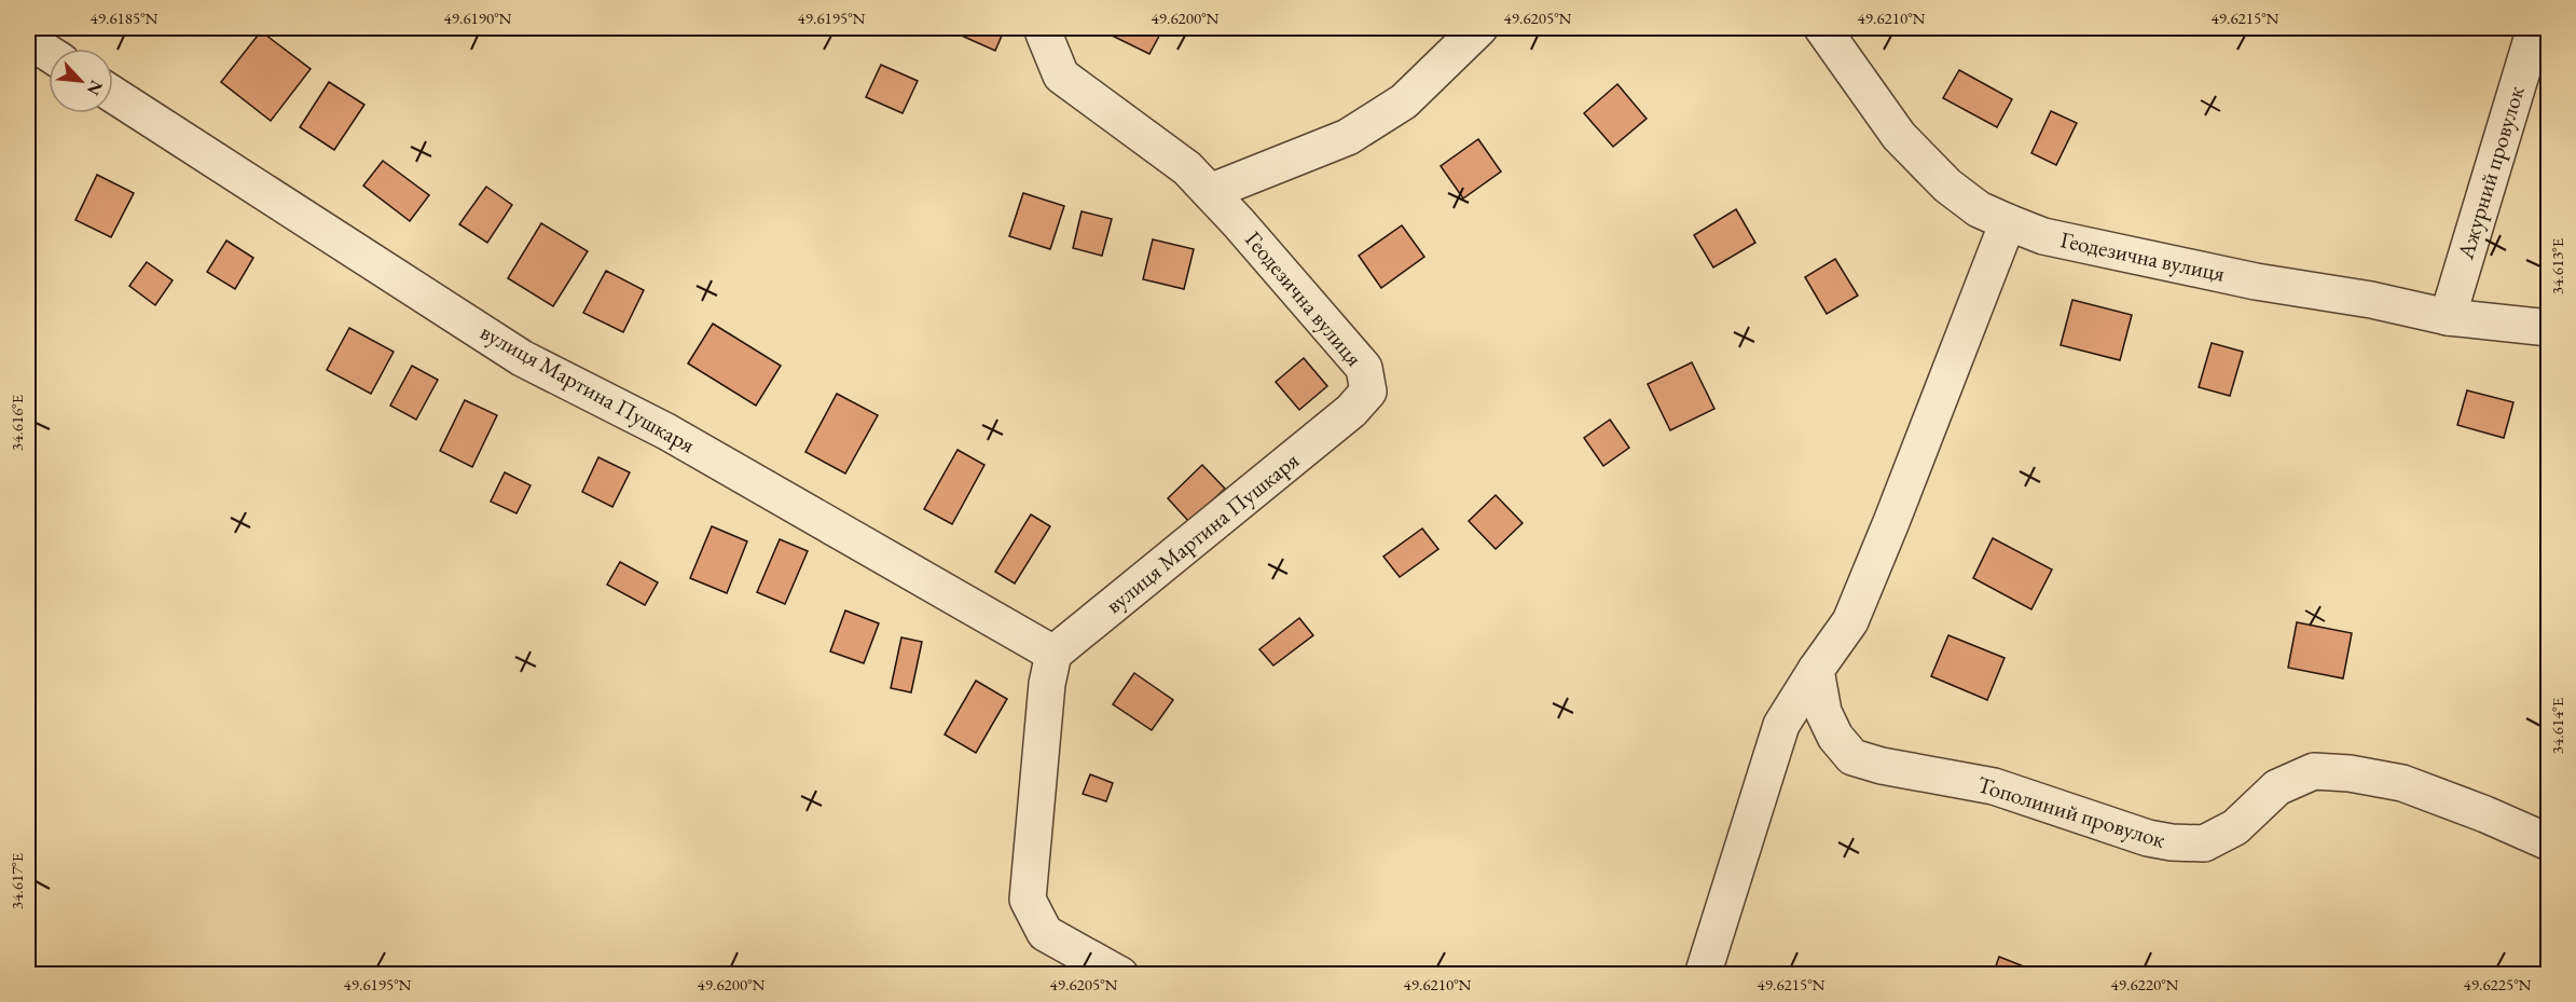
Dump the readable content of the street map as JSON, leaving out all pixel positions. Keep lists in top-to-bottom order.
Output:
{
  "streets": {
    "street": [
      "Ажурний провулок",
      "Геодезична вулиця",
      "вулиця Мартина Пушкаря",
      "Тополиний провулок"
    ]
  },
  "crossings": [
    ["Ажурний провулок", "Геодезична вулиця"],
    ["Геодезична вулиця", "вулиця Мартина Пушкаря"]
  ],
  "north": "bottom right",
  "coordinates": [
    "49.6185°N",
    "49.6190°N",
    "49.6195°N",
    "49.6200°N",
    "49.6205°N",
    "49.6210°N",
    "49.6215°N",
    "34.613°E",
    "34.616°E",
    "34.614°E",
    "34.617°E",
    "49.6220°N",
    "49.6225°N"
  ]
}
